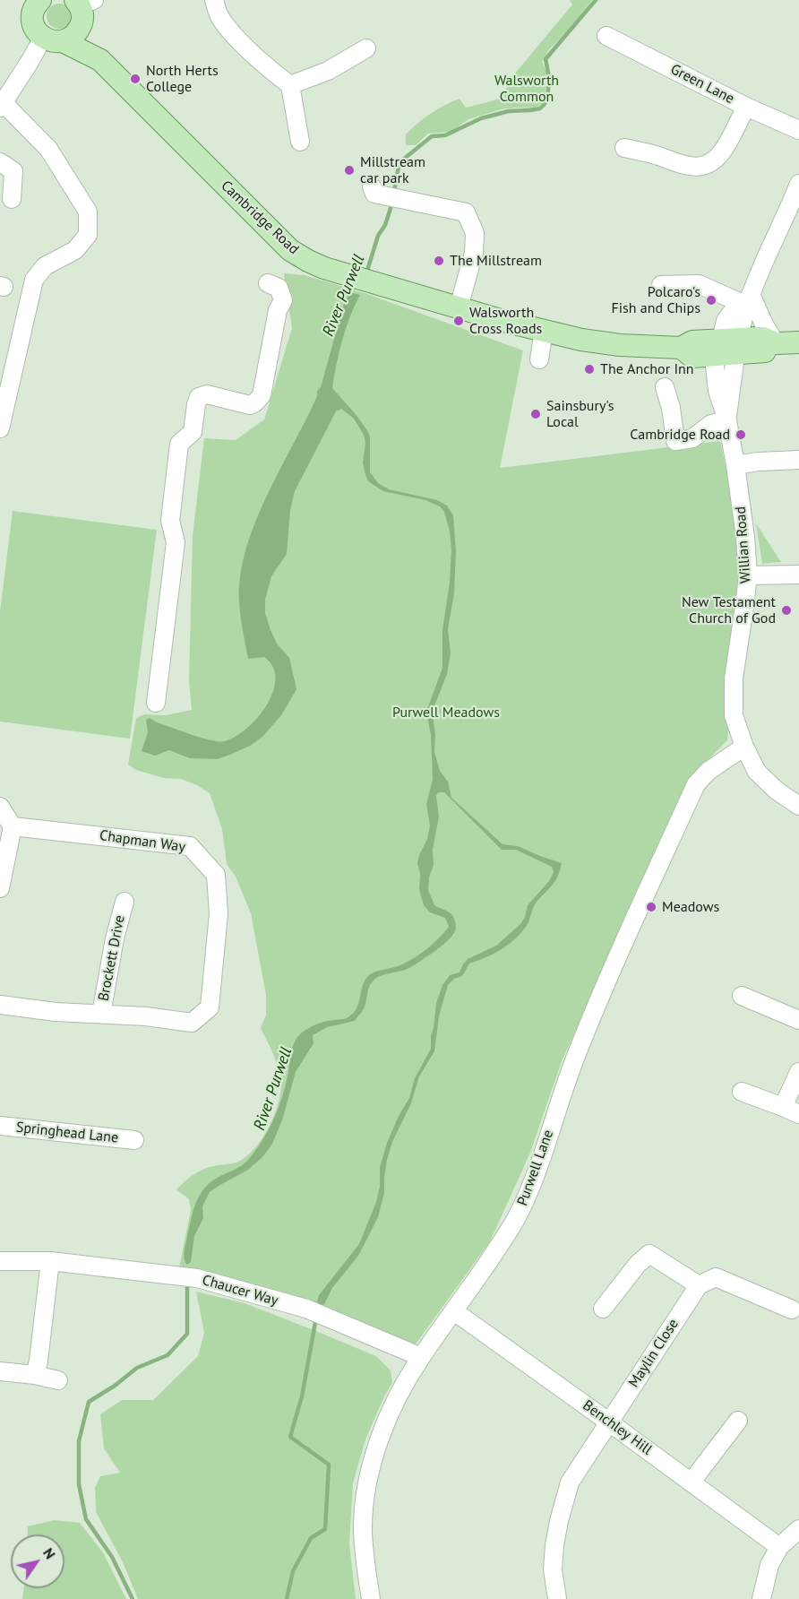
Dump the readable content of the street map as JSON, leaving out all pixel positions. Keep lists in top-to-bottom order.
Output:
{
  "streets": {
    "main road": ["Cambridge Road"],
    "street": [
      "Green Lane",
      "Willian Road",
      "Chapman Way",
      "Brockett Drive",
      "Springhead Lane",
      "Purwell Lane",
      "Chaucer Way",
      "Maylin Close",
      "Benchley Hill"
    ]
  },
  "crossings": [
    ["Cambridge Road", "Willian Road"],
    ["Willian Road", "Purwell Lane"],
    ["Chapman Way", "Brockett Drive"],
    ["Purwell Lane", "Chaucer Way"],
    ["Purwell Lane", "Benchley Hill"],
    ["Maylin Close", "Benchley Hill"]
  ],
  "water": ["River Purwell"],
  "parks": ["Walsworth Common", "Purwell Meadows"],
  "places": [
    "North Herts College",
    "Millstream car park",
    "The Millstream",
    "Polcaro's Fish and Chips",
    "Walsworth Cross Roads",
    "The Anchor Inn",
    "Sainsbury's Local",
    "Cambridge Road",
    "New Testament Church of God",
    "Meadows"
  ],
  "north": "top right"
}
